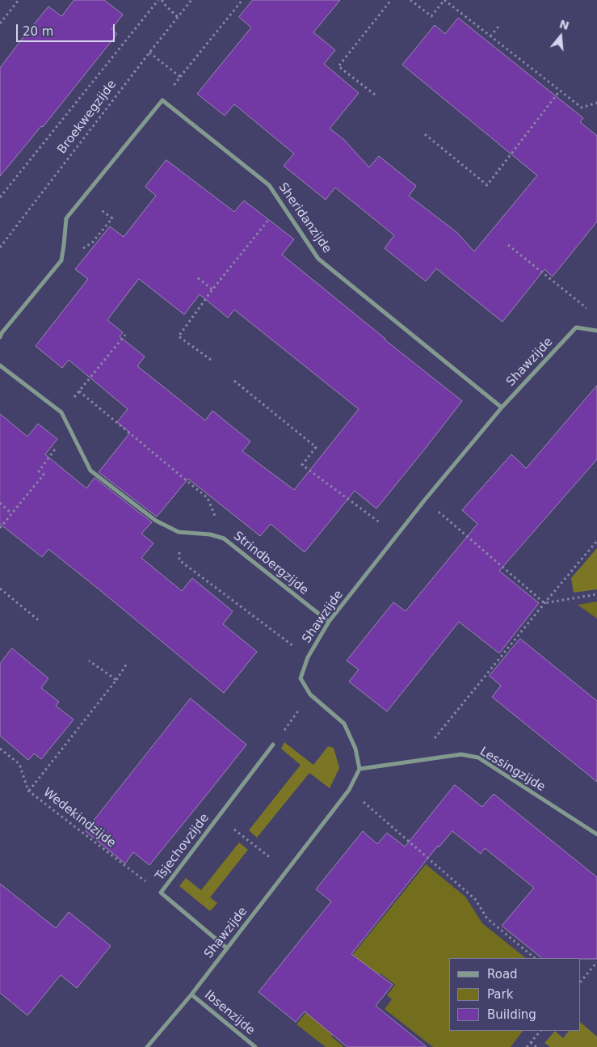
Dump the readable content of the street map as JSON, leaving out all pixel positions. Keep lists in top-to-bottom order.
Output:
{
  "streets": {
    "street": [
      "Sheridanzijde",
      "Shawzijde",
      "Strindbergzijde",
      "Lessingzijde",
      "Tsjechovzijde",
      "Ibsenzijde"
    ],
    "path": ["Broekwegzijde", "Wedekindzijde"]
  },
  "crossings": [
    ["Sheridanzijde", "Shawzijde"],
    ["Shawzijde", "Strindbergzijde"],
    ["Shawzijde", "Lessingzijde"],
    ["Shawzijde", "Tsjechovzijde"],
    ["Shawzijde", "Ibsenzijde"],
    ["Wedekindzijde", "Tsjechovzijde"]
  ],
  "legend": ["Road", "Park", "Building"],
  "scale_bar": "20 m",
  "north": "top"
}
